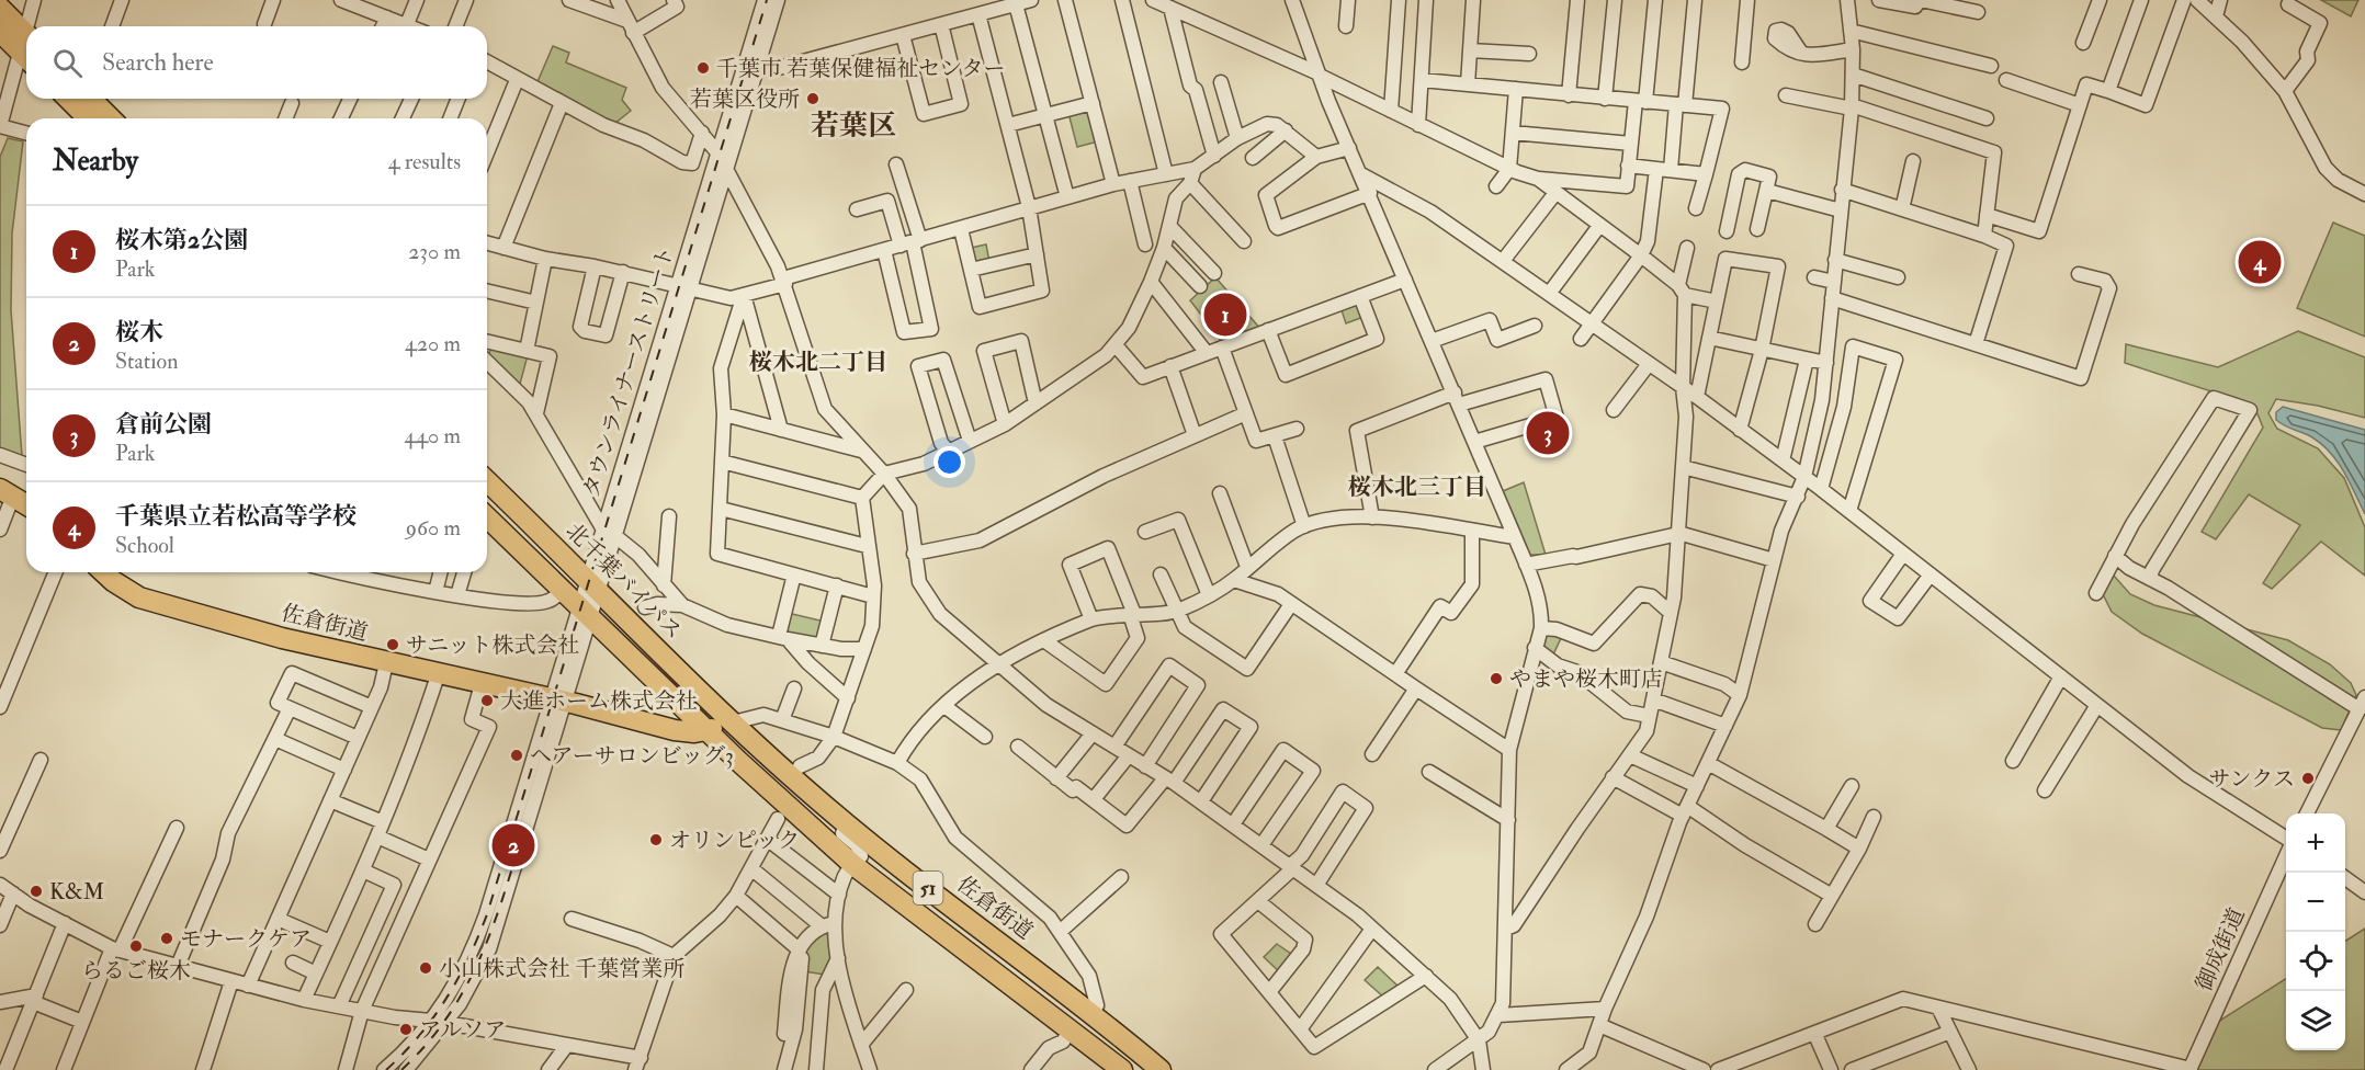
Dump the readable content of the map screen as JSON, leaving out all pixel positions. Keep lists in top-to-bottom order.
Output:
{
  "streets": {
    "highway": ["北千葉バイパス", "佐倉街道", "51"],
    "street": ["タウンライナーストリート", "御成街道"]
  },
  "crossings": [
    ["タウンライナーストリート", "北千葉バイパス"],
    ["タウンライナーストリート", "佐倉街道"],
    ["タウンライナーストリート", "51"],
    ["北千葉バイパス", "佐倉街道"],
    ["佐倉街道", "51"]
  ],
  "districts": ["若葉区", "桜木北二丁目", "桜木北三丁目"],
  "places": [
    "千葉市 若葉保健福祉センター",
    "若葉区役所",
    "サニット株式会社",
    "やまや桜木町店",
    "大進ホーム株式会社",
    "ヘアーサロンビッグ3",
    "サンクス",
    "オリンピック",
    "K&M",
    "モナークケア",
    "らるご桜木",
    "小山株式会社 千葉営業所",
    "アルソア"
  ],
  "page": {
    "search": "Search here",
    "heading": ["Nearby", "4 results"],
    "list": [
      {
        "mark": "1",
        "name": "桜木第2公園",
        "note": "Park",
        "value": "230 m"
      },
      {
        "mark": "2",
        "name": "桜木",
        "note": "Station",
        "value": "420 m"
      },
      {
        "mark": "3",
        "name": "倉前公園",
        "note": "Park",
        "value": "440 m"
      },
      {
        "mark": "4",
        "name": "千葉県立若松高等学校",
        "note": "School",
        "value": "960 m"
      }
    ],
    "pins": [
      "4",
      "1",
      "3",
      "2"
    ],
    "map_buttons": ["+", "−"]
  }
}
